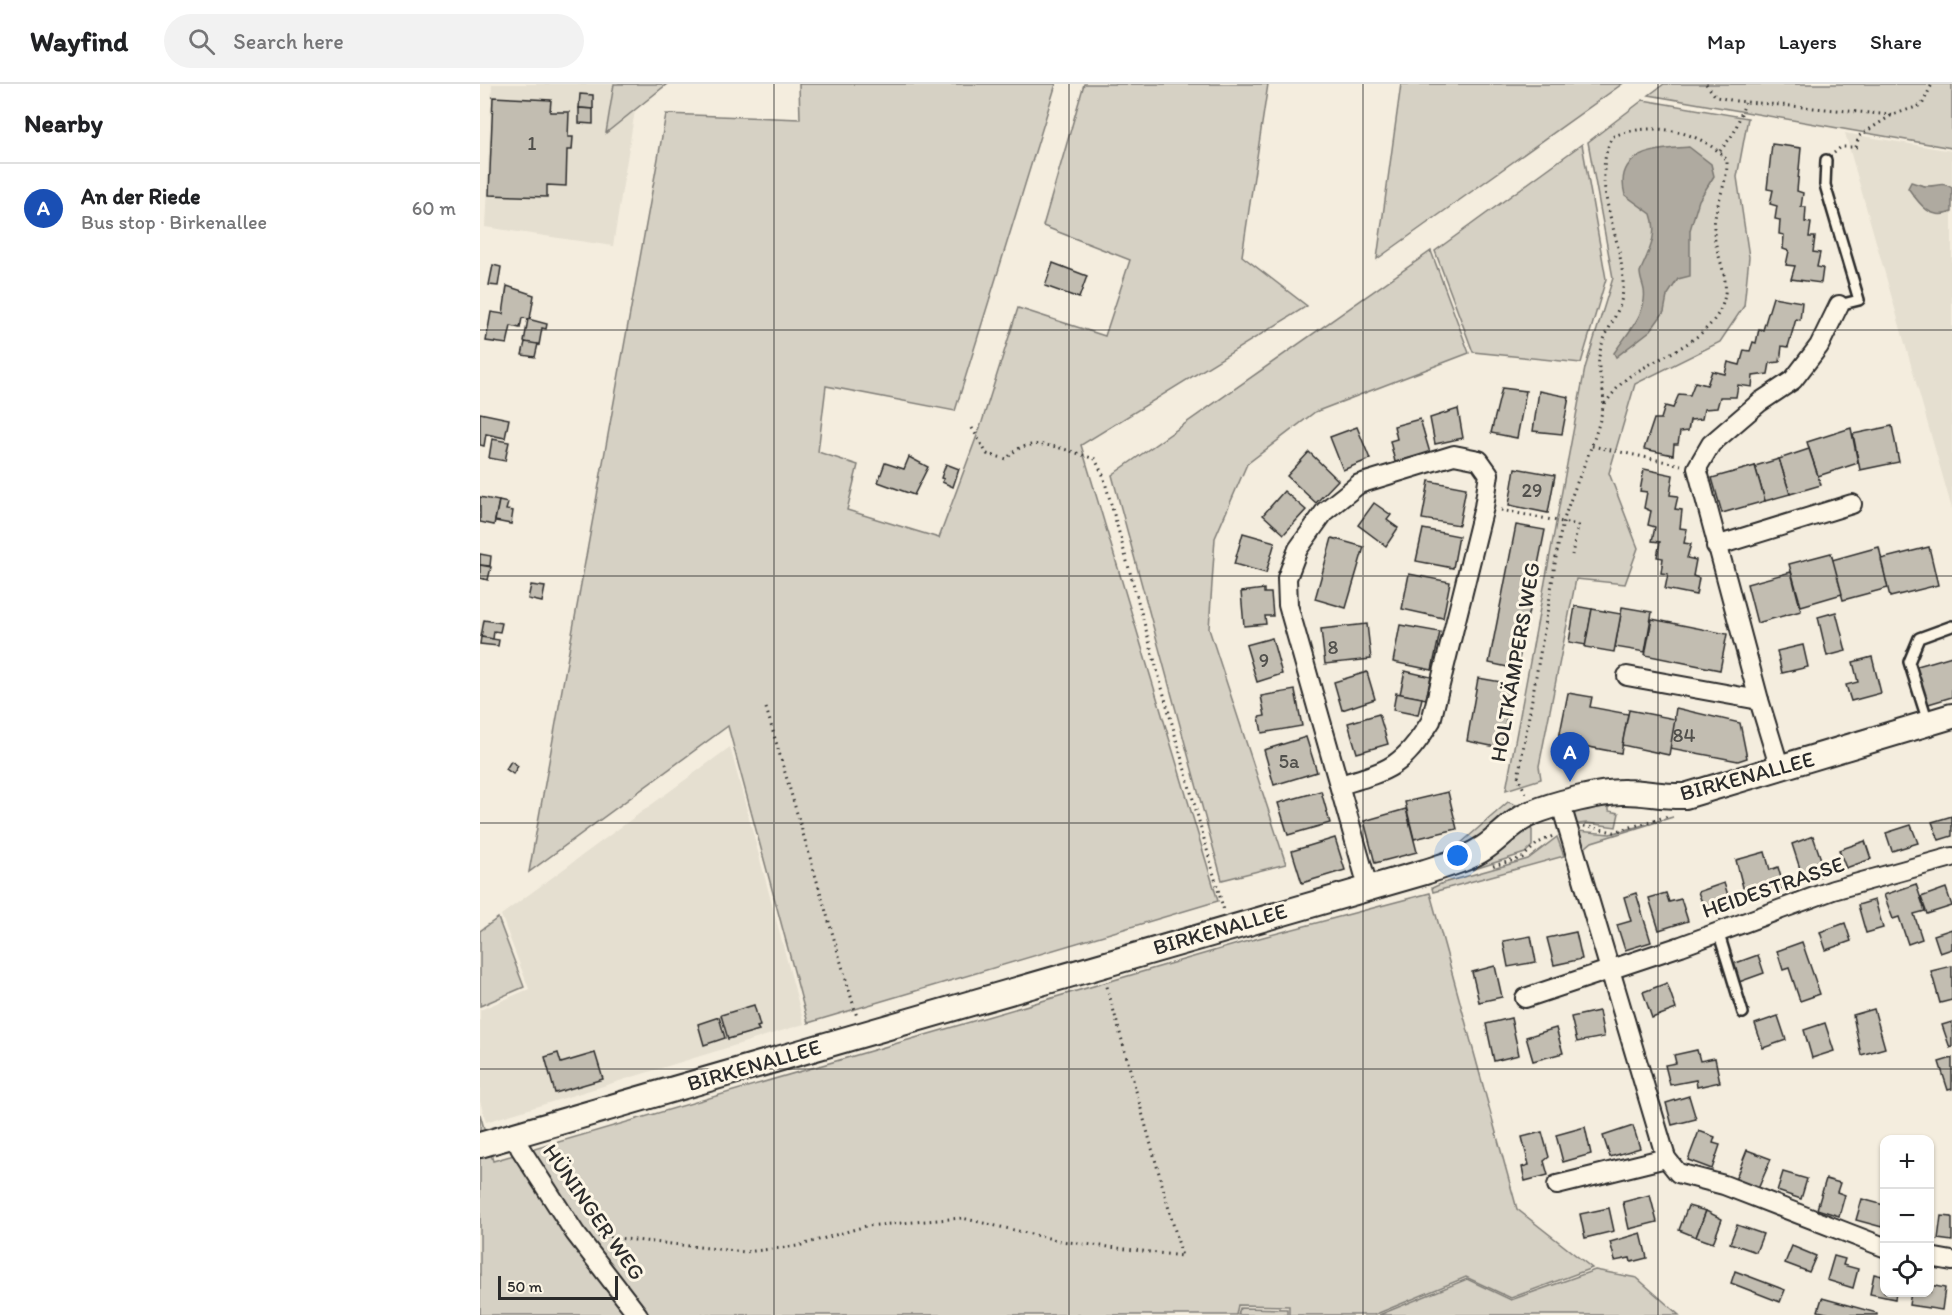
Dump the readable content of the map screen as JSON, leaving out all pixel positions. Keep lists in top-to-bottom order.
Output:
{
  "streets": {
    "street": ["BIRKENALLEE", "HEIDESTRASSE", "HÜNINGER WEG"],
    "path": ["HOLTKÄMPERS WEG"]
  },
  "crossings": [
    ["HOLTKÄMPERS WEG", "BIRKENALLEE"],
    ["BIRKENALLEE", "HÜNINGER WEG"]
  ],
  "house_numbers": [
    "1",
    "29",
    "8",
    "9",
    "84",
    "5a"
  ],
  "scale_bar": "50 m",
  "page": {
    "header": "Wayfind",
    "search": "Search here",
    "nav": ["Map", "Layers", "Share"],
    "heading": "Nearby",
    "list": [
      {
        "mark": "A",
        "name": "An der Riede",
        "note": "Bus stop · Birkenallee",
        "value": "60 m"
      }
    ],
    "pins": "A",
    "map_buttons": ["+", "−"],
    "scale": "50 m"
  }
}
